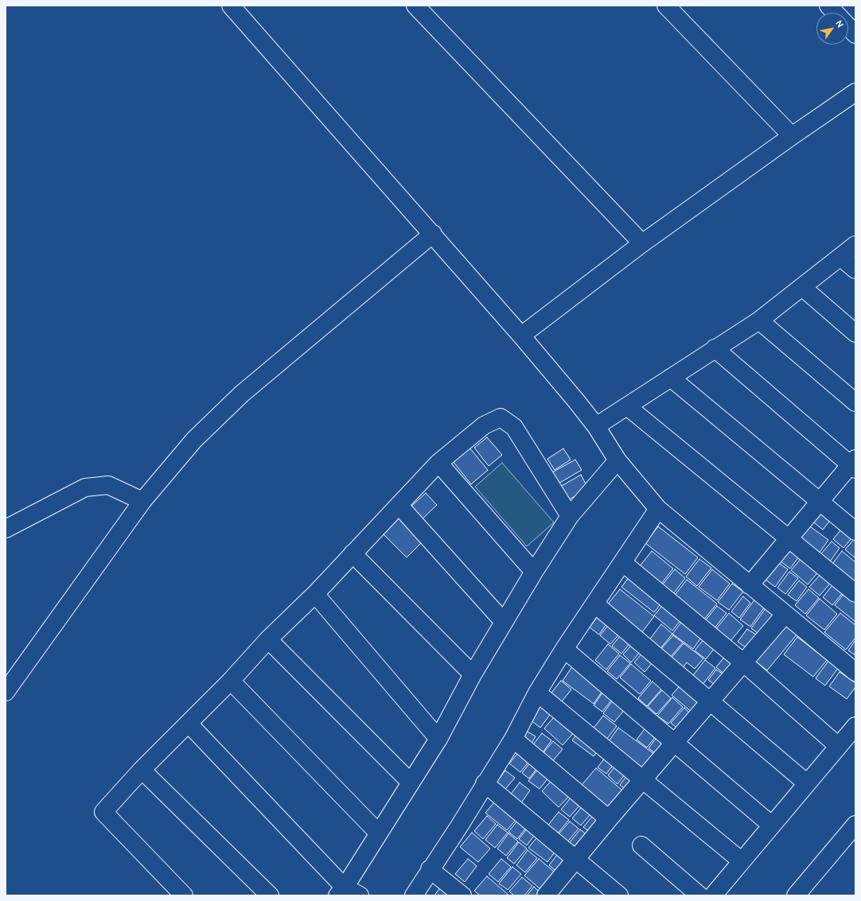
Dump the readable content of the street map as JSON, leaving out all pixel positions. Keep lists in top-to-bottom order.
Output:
{
  "north": "top right"
}
